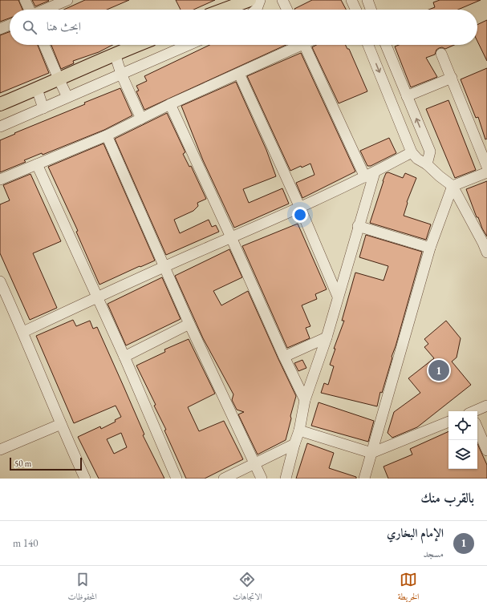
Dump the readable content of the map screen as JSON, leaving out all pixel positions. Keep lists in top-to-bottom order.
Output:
{
  "scale_bar": "50 m",
  "page": {
    "search": "ابحث هنا",
    "pins": "1",
    "scale": "50 m",
    "heading": "بالقرب منك",
    "list": [
      {
        "mark": "1",
        "name": "الإمام البخاري",
        "note": "مسجد",
        "value": "140 m"
      }
    ],
    "nav": ["الخريطة", "الاتجاهات", "المحفوظات"]
  }
}
